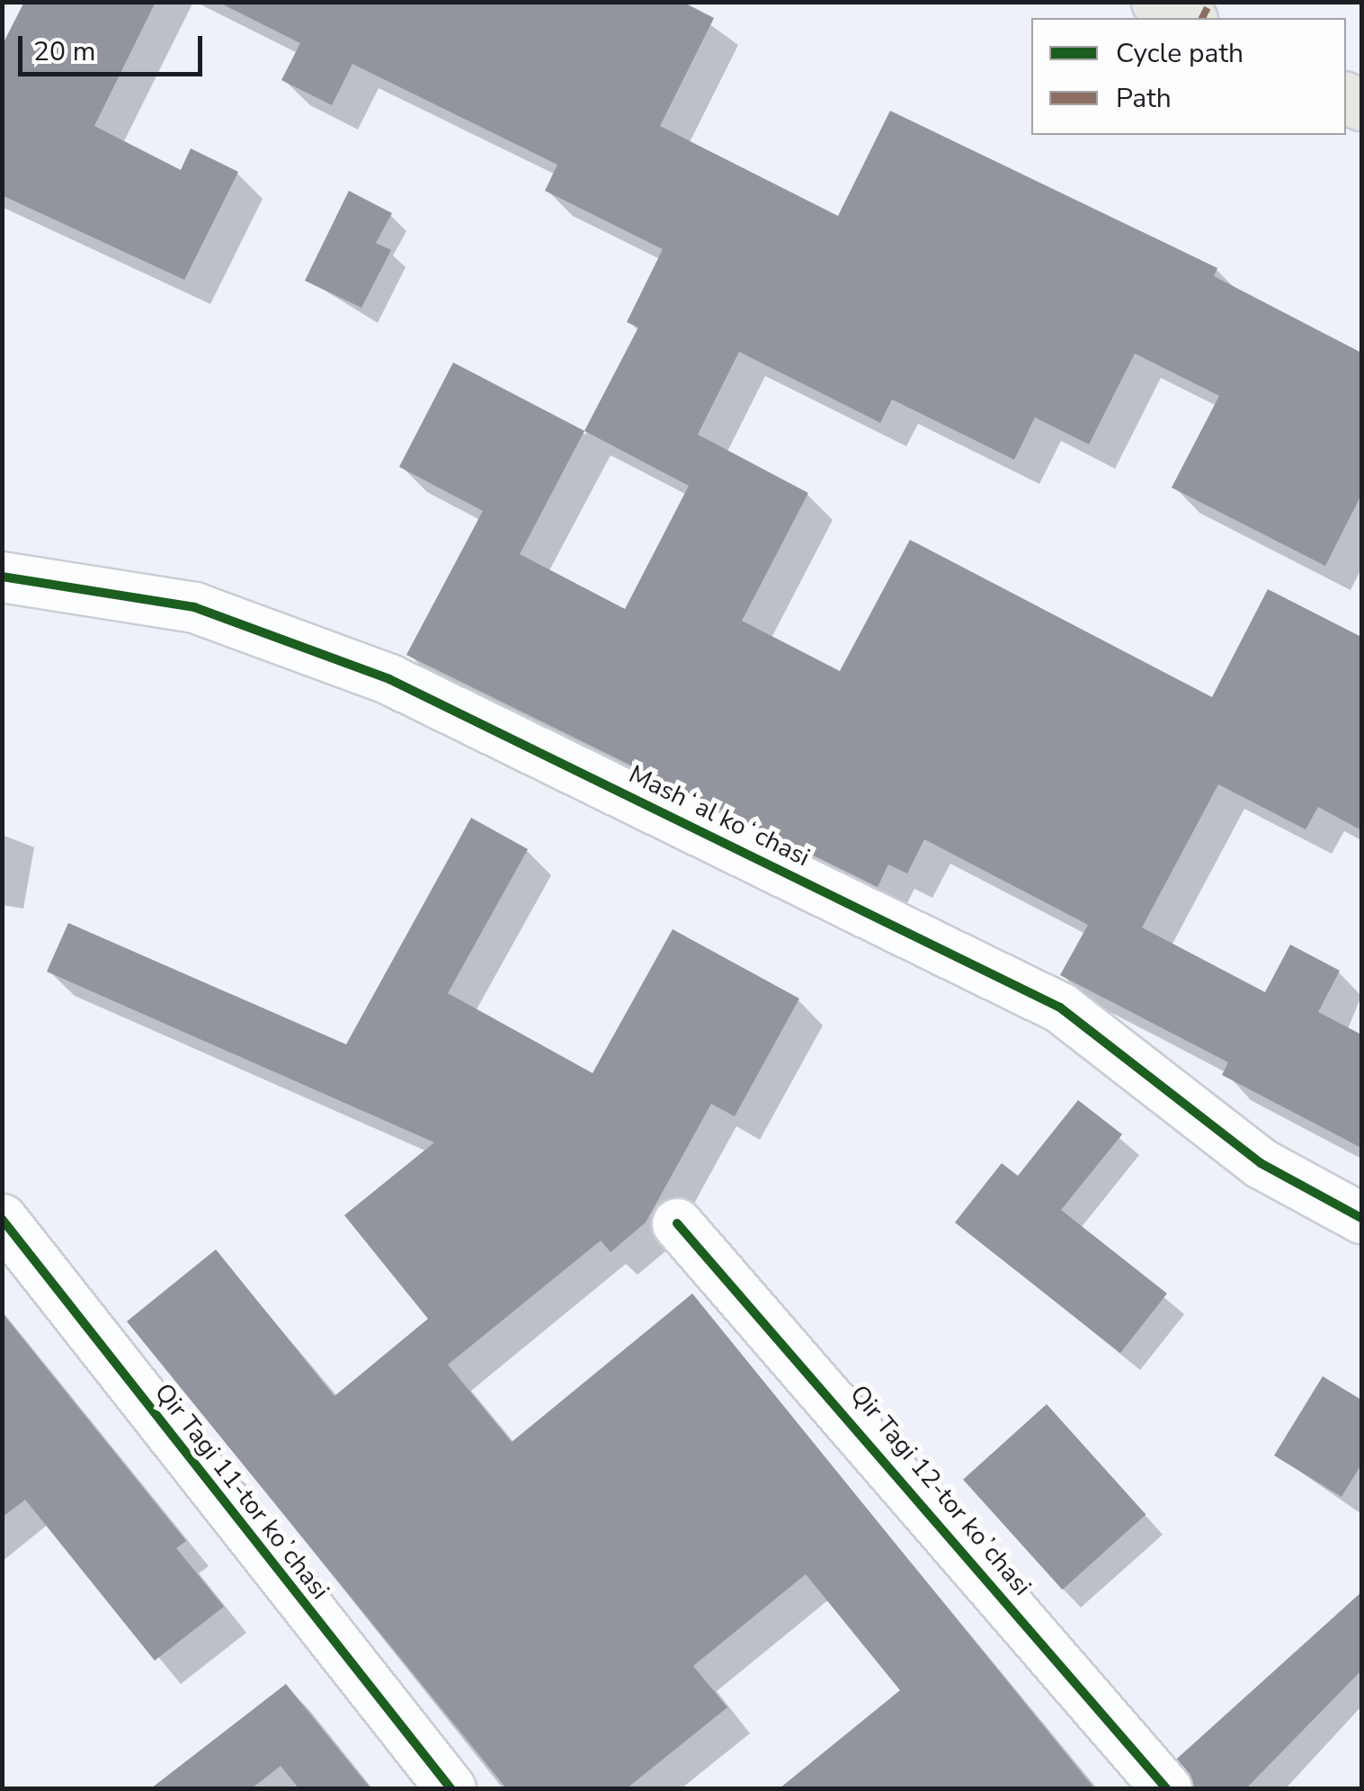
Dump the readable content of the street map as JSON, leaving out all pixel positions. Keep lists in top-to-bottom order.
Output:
{
  "streets": {
    "street": ["Mashʻal koʻchasi", "Qir Tagi 12-tor koʼchasi", "Qir Tagi 11-tor koʼchasi"]
  },
  "legend": ["Cycle path", "Path"],
  "scale_bar": "20 m"
}
